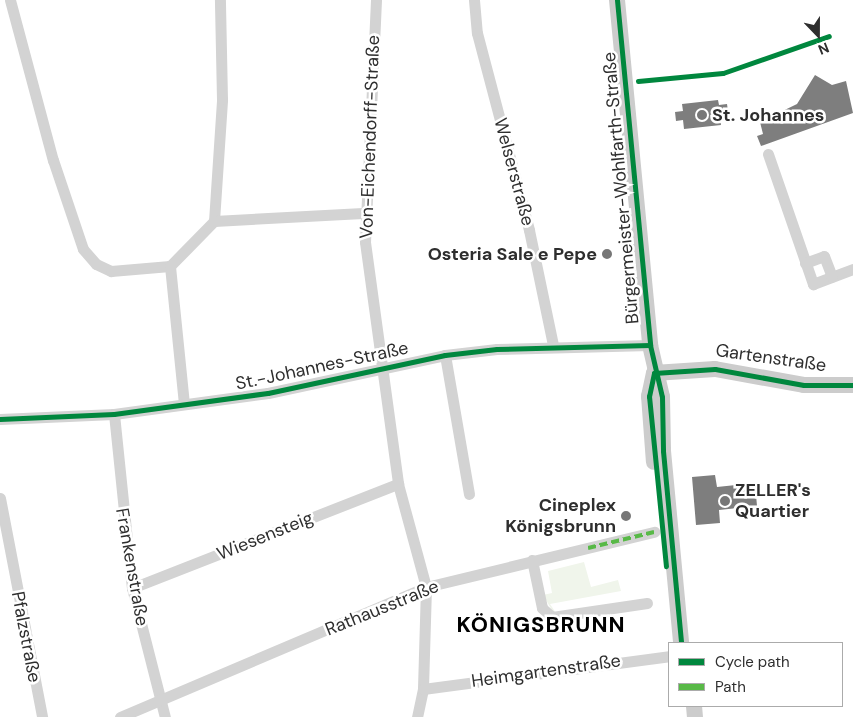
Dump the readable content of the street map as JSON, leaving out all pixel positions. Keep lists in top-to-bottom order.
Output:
{
  "streets": {
    "street": [
      "Von-Eichendorff-Straße",
      "Welserstraße",
      "Bürgermeister-Wohlfarth-Straße",
      "Gartenstraße",
      "St.-Johannes-Straße",
      "Wiesensteig",
      "Frankenstraße",
      "Rathausstraße",
      "Pfalzstraße",
      "Heimgartenstraße"
    ]
  },
  "crossings": [
    ["Von-Eichendorff-Straße", "St.-Johannes-Straße"],
    ["Von-Eichendorff-Straße", "Wiesensteig"],
    ["Von-Eichendorff-Straße", "Rathausstraße"],
    ["Von-Eichendorff-Straße", "Heimgartenstraße"],
    ["Welserstraße", "St.-Johannes-Straße"],
    ["Bürgermeister-Wohlfarth-Straße", "Gartenstraße"],
    ["Bürgermeister-Wohlfarth-Straße", "St.-Johannes-Straße"],
    ["St.-Johannes-Straße", "Frankenstraße"],
    ["Wiesensteig", "Frankenstraße"],
    ["Frankenstraße", "Rathausstraße"]
  ],
  "districts": ["KÖNIGSBRUNN"],
  "places": [
    "St. Johannes",
    "Osteria Sale e Pepe",
    "ZELLER's Quartier",
    "Cineplex Königsbrunn"
  ],
  "legend": ["Cycle path", "Path"],
  "north": "bottom"
}
